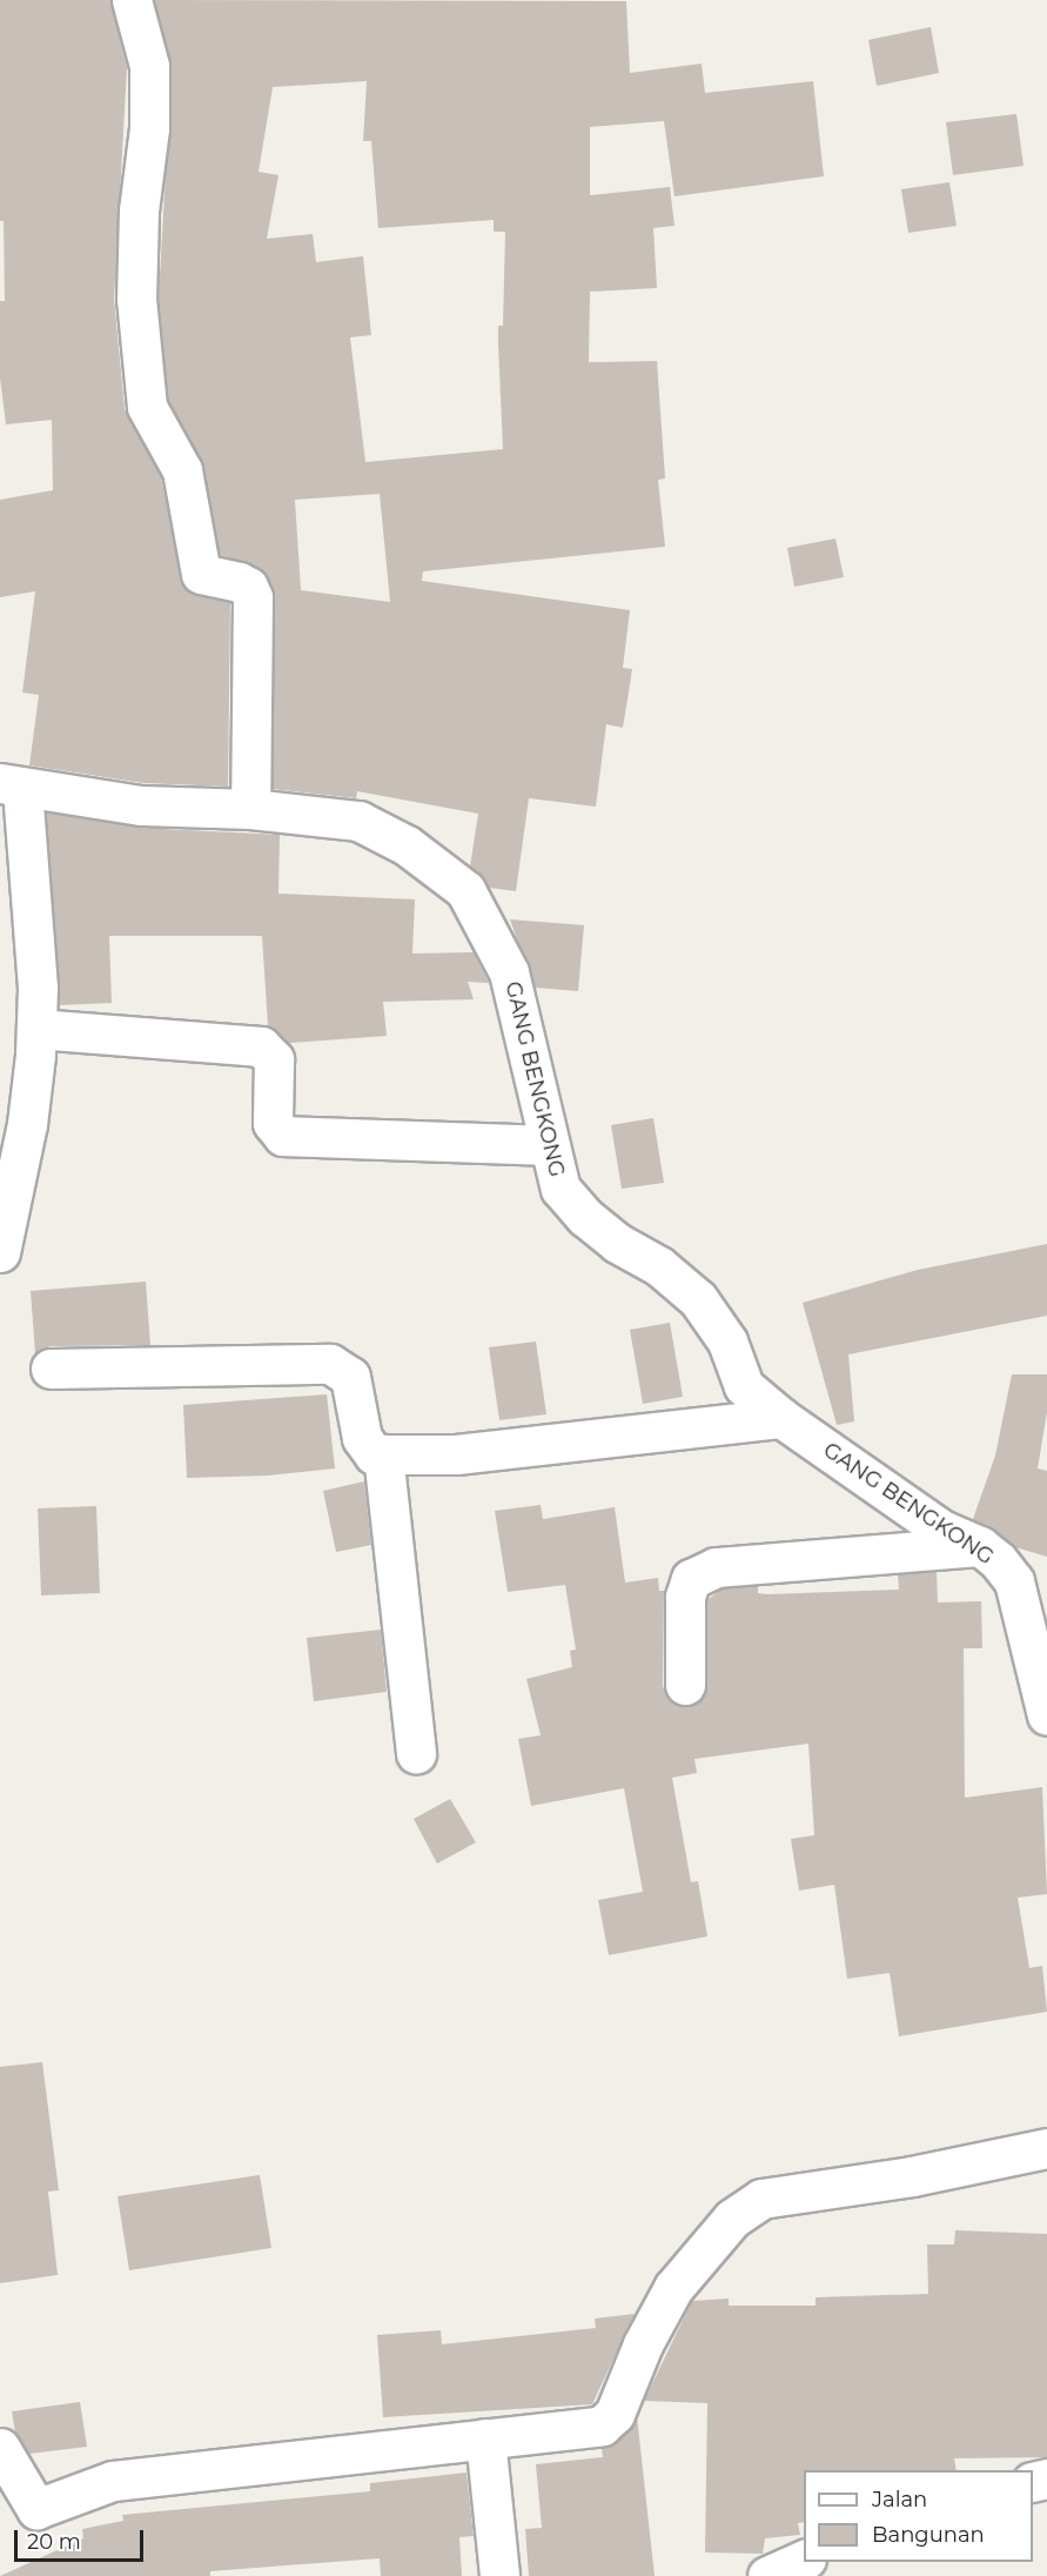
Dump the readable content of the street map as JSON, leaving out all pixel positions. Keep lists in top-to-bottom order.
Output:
{
  "streets": {
    "street": ["GANG BENGKONG"]
  },
  "legend": ["Jalan", "Bangunan"],
  "scale_bar": "20 m"
}
